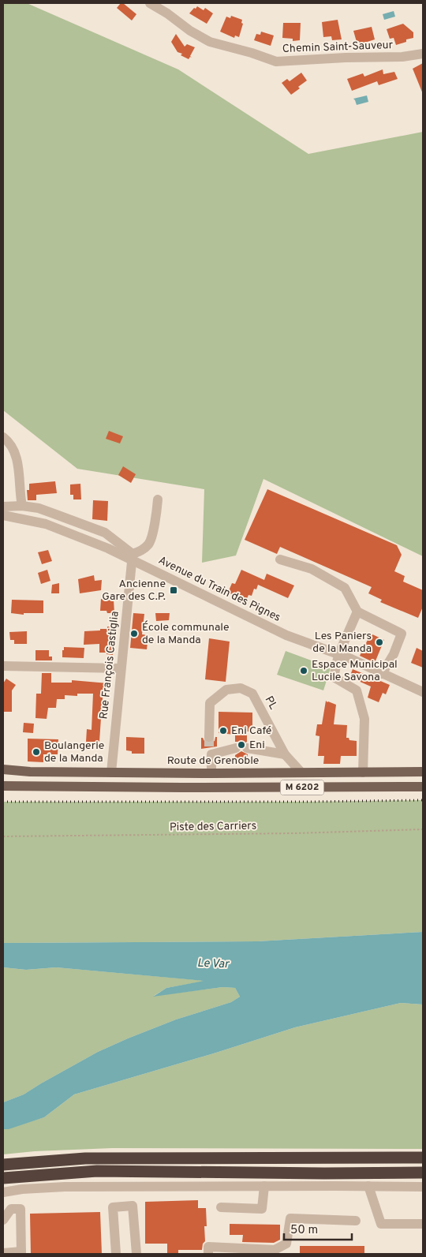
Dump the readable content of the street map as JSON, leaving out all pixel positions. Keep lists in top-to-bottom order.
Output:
{
  "streets": {
    "main road": ["Route de Grenoble", "M 6202"],
    "street": [
      "Chemin Saint-Sauveur",
      "Avenue du Train des Pignes",
      "Rue François Castiglia",
      "PL"
    ],
    "path": ["Piste des Carriers"]
  },
  "crossings": [
    ["Avenue du Train des Pignes", "Rue François Castiglia"],
    ["Rue François Castiglia", "Route de Grenoble"],
    ["PL", "Route de Grenoble"],
    ["Route de Grenoble", "M 6202"]
  ],
  "water": ["Le Var"],
  "places": {
    "transit": ["Ancienne Gare des C.P."],
    "other": [
      "École communale de la Manda",
      "Les Paniers de la Manda",
      "Espace Municipal Lucile Savona",
      "Eni Café",
      "Eni",
      "Boulangerie de la Manda"
    ]
  },
  "scale_bar": "50 m"
}
